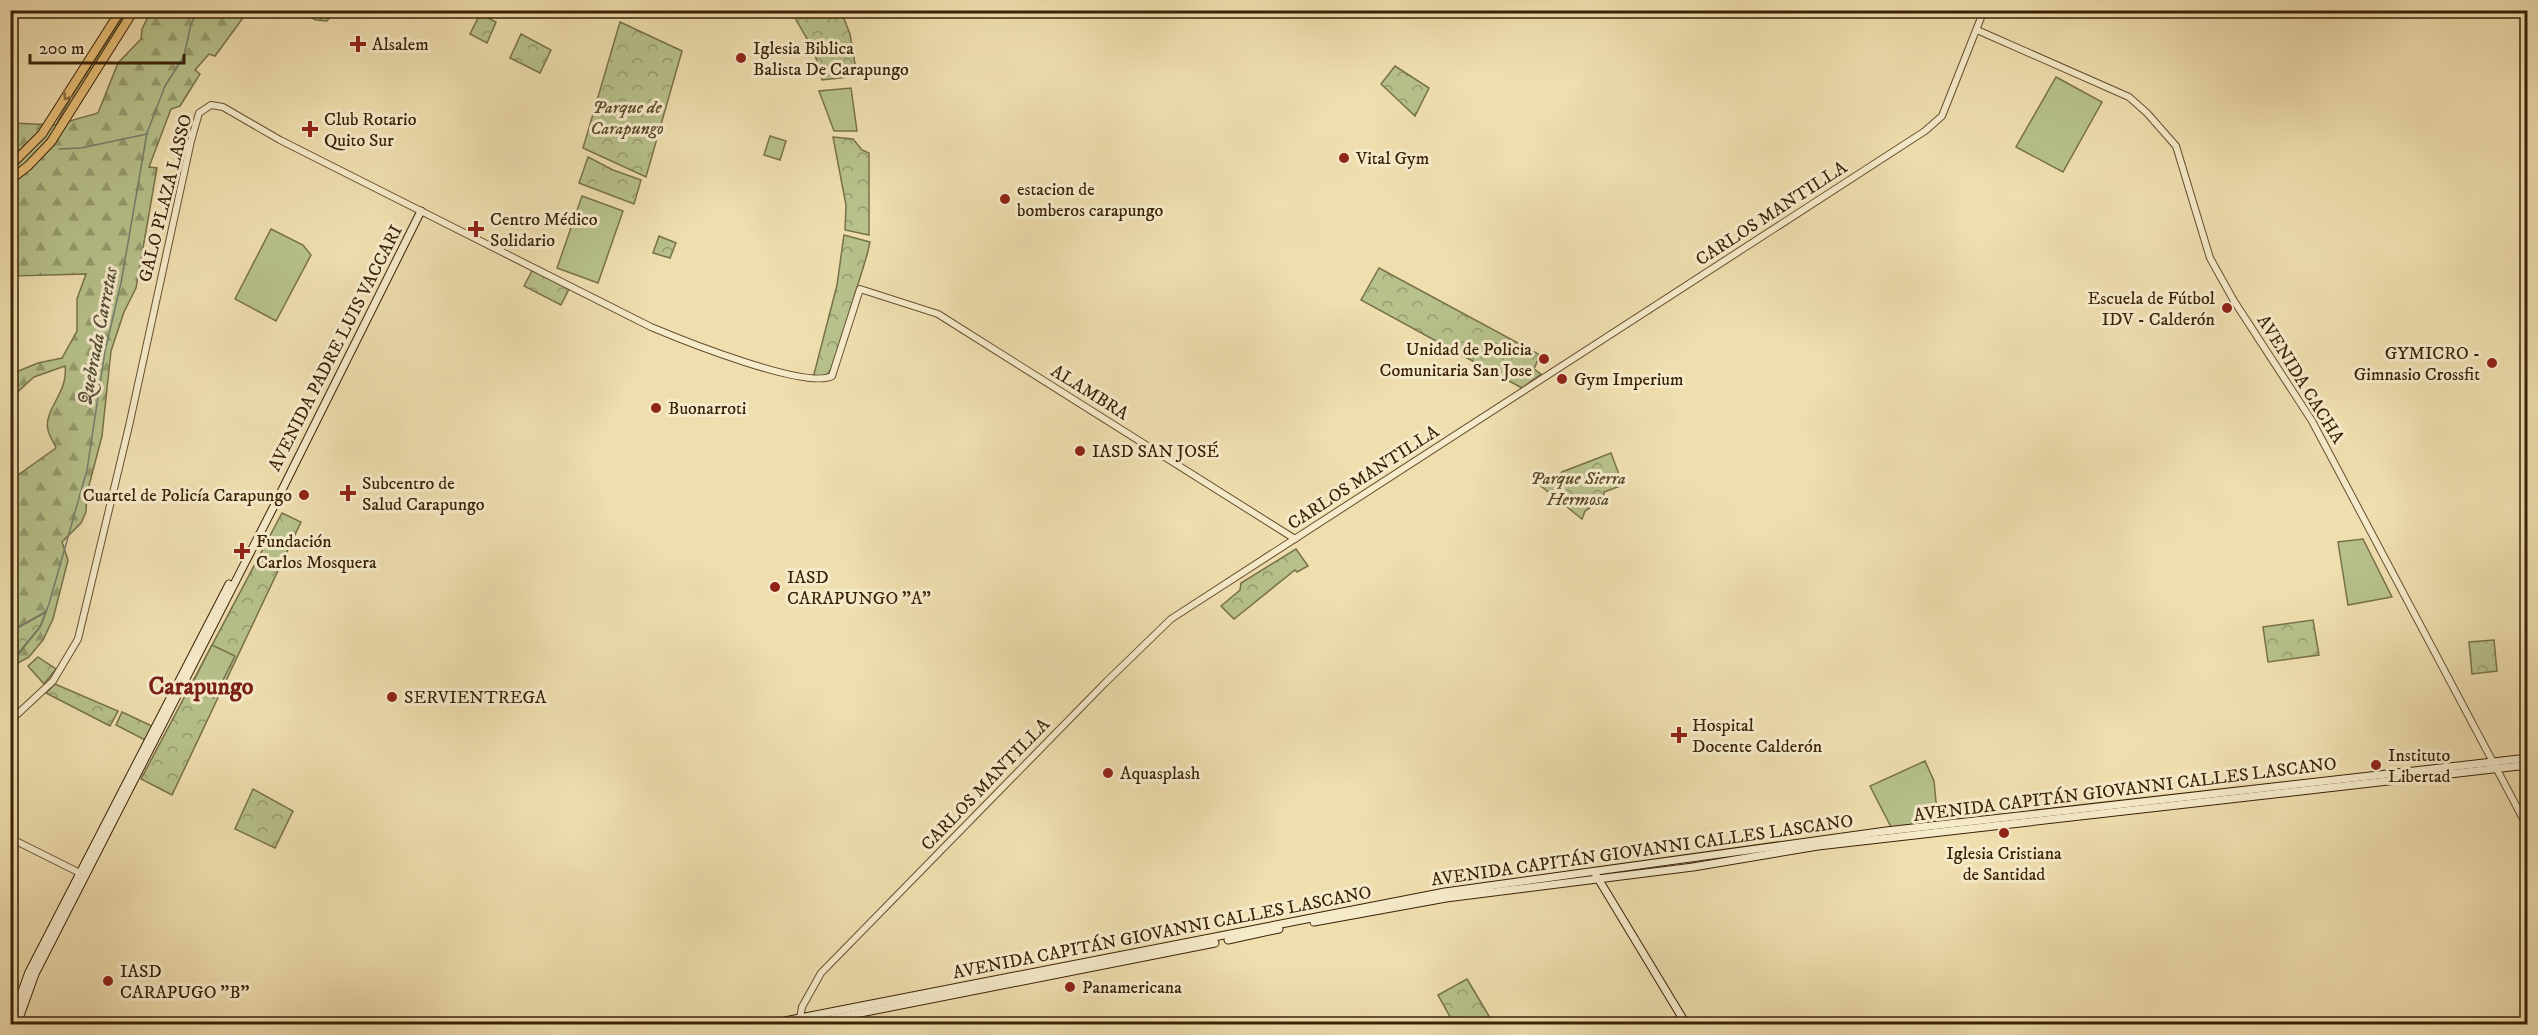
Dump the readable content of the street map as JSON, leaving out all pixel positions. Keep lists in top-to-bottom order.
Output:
{
  "streets": {
    "main road": ["AVENIDA PADRE LUIS VACCARI", "AVENIDA CAPITÁN GIOVANNI CALLES LASCANO"],
    "street": [
      "GALO PLAZA LASSO",
      "CARLOS MANTILLA",
      "AVENIDA CACHA",
      "ALAMBRA"
    ]
  },
  "crossings": [
    ["GALO PLAZA LASSO", "AVENIDA PADRE LUIS VACCARI"],
    ["GALO PLAZA LASSO", "ALAMBRA"],
    ["CARLOS MANTILLA", "AVENIDA CACHA"],
    ["CARLOS MANTILLA", "ALAMBRA"],
    ["CARLOS MANTILLA", "AVENIDA CAPITÁN GIOVANNI CALLES LASCANO"],
    ["AVENIDA CACHA", "AVENIDA CAPITÁN GIOVANNI CALLES LASCANO"]
  ],
  "districts": ["Carapungo"],
  "water": ["Quebrada Carretas"],
  "parks": ["Parque de Carapungo", "Parque Sierra Hermosa"],
  "places": {
    "health": [
      "Alsalem",
      "Club Rotario Quito Sur",
      "Centro Médico Solidario",
      "Subcentro de Salud Carapungo",
      "Fundación Carlos Mosquera",
      "Hospital Docente Calderón"
    ],
    "other": [
      "Iglesia Biblica Balista De Carapungo",
      "Vital Gym",
      "estacion de bomberos carapungo",
      "Escuela de Fútbol IDV - Calderón",
      "Unidad de Policia Comunitaria San Jose",
      "GYMICRO - Gimnasio Crossfit",
      "Gym Imperium",
      "Buonarroti",
      "IASD SAN JOSÉ",
      "Cuartel de Policía Carapungo",
      "IASD CARAPUNGO \"A\"",
      "SERVIENTREGA",
      "Instituto Libertad",
      "Aquasplash",
      "Iglesia Cristiana de Santidad",
      "IASD CARAPUGO \"B\"",
      "Panamericana"
    ]
  },
  "scale_bar": "200 m"
}
